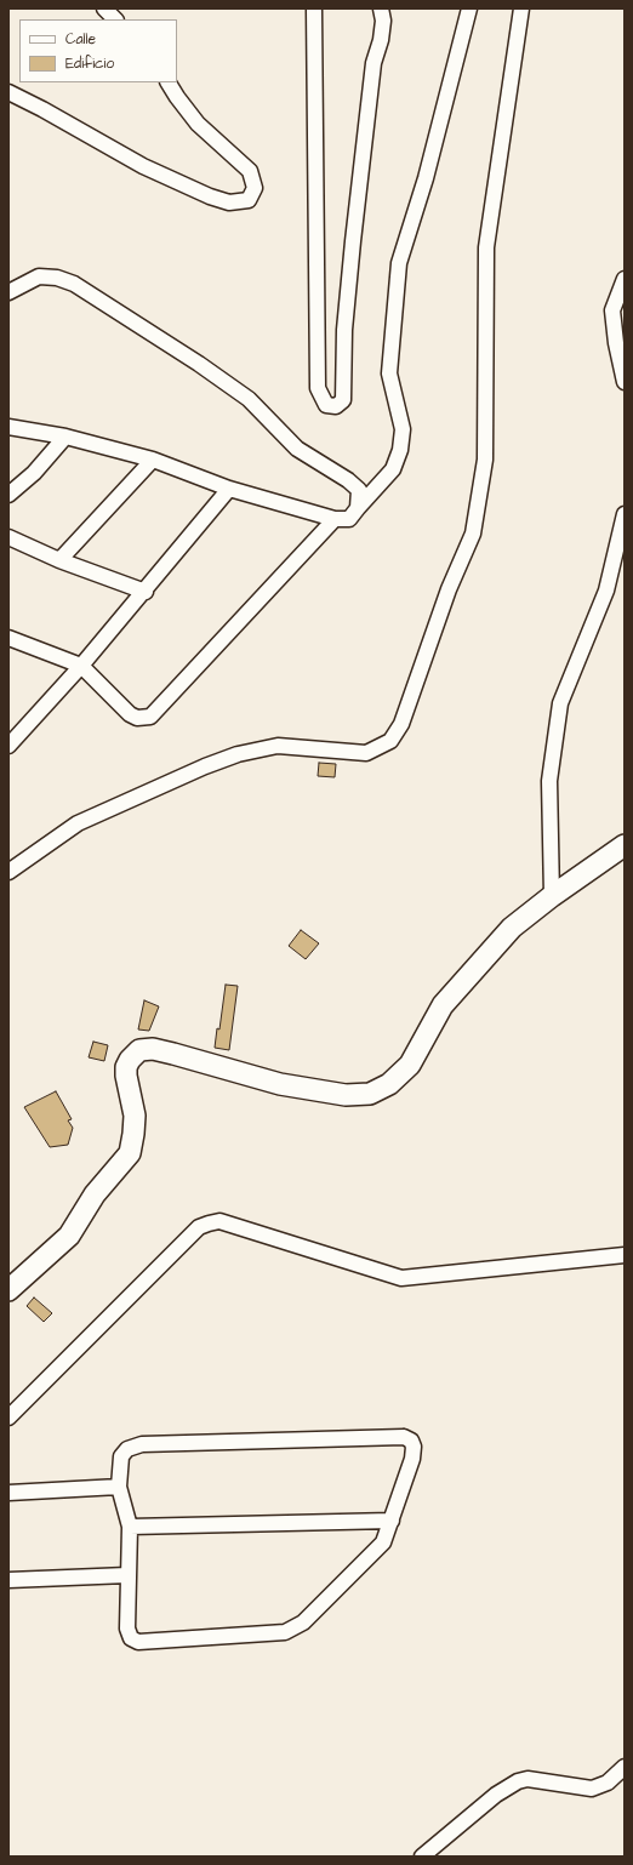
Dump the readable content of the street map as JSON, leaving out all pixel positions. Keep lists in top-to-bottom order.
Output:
{
  "legend": ["Calle", "Edificio"]
}
